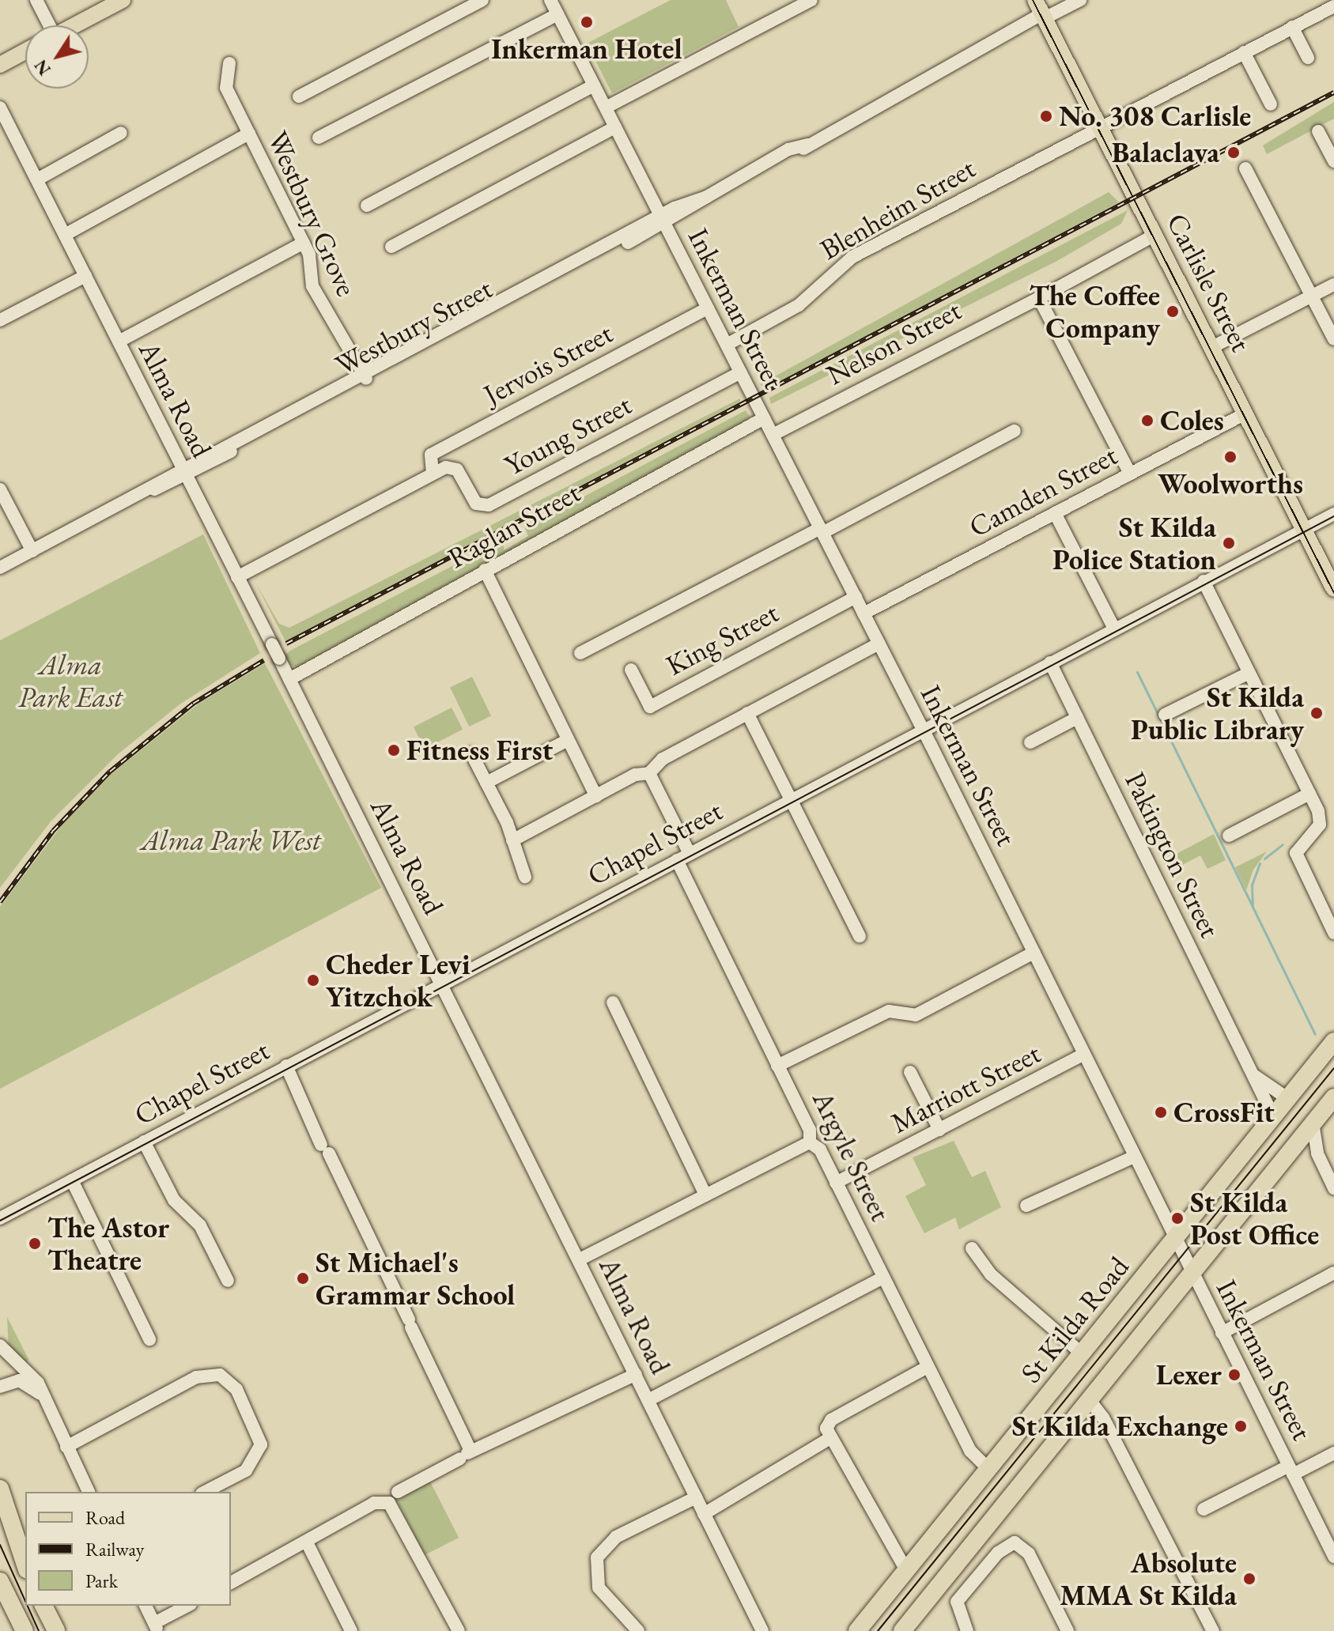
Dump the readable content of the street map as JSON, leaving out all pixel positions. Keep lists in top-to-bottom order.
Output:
{
  "streets": {
    "highway": ["St Kilda Road"],
    "main road": ["Carlisle Street"],
    "street": [
      "Blenheim Street",
      "Westbury Grove",
      "Inkerman Street",
      "Westbury Street",
      "Nelson Street",
      "Jervois Street",
      "Alma Road",
      "Young Street",
      "Camden Street",
      "Raglan Street",
      "King Street",
      "Chapel Street",
      "Pakington Street",
      "Marriott Street",
      "Argyle Street"
    ]
  },
  "crossings": [
    ["Blenheim Street", "Carlisle Street"],
    ["Blenheim Street", "Inkerman Street"],
    ["Westbury Grove", "Westbury Street"],
    ["Carlisle Street", "Westbury Street"],
    ["Carlisle Street", "Nelson Street"],
    ["Carlisle Street", "Camden Street"],
    ["Carlisle Street", "Chapel Street"],
    ["Inkerman Street", "Westbury Street"],
    ["Inkerman Street", "Nelson Street"],
    ["Inkerman Street", "Jervois Street"],
    ["Inkerman Street", "Young Street"],
    ["Inkerman Street", "Camden Street"],
    ["Inkerman Street", "Raglan Street"],
    ["Inkerman Street", "King Street"],
    ["Inkerman Street", "Chapel Street"],
    ["Inkerman Street", "Marriott Street"],
    ["Inkerman Street", "St Kilda Road"],
    ["Westbury Street", "Alma Road"],
    ["Jervois Street", "Young Street"],
    ["Alma Road", "Raglan Street"],
    ["Alma Road", "Chapel Street"],
    ["Chapel Street", "Pakington Street"],
    ["Chapel Street", "Argyle Street"],
    ["Pakington Street", "St Kilda Road"],
    ["Marriott Street", "Argyle Street"],
    ["Argyle Street", "St Kilda Road"]
  ],
  "parks": ["Alma Park East", "Alma Park West"],
  "places": [
    "Inkerman Hotel",
    "No. 308 Carlisle",
    "Balaclava",
    "The Coffee Company",
    "Coles",
    "Woolworths",
    "St Kilda Police Station",
    "St Kilda Public Library",
    "Fitness First",
    "Cheder Levi Yitzchok",
    "CrossFit",
    "St Kilda Post Office",
    "The Astor Theatre",
    "St Michael's Grammar School",
    "Lexer",
    "St Kilda Exchange",
    "Absolute MMA St Kilda"
  ],
  "legend": ["Road", "Railway", "Park"],
  "north": "bottom left"
}
